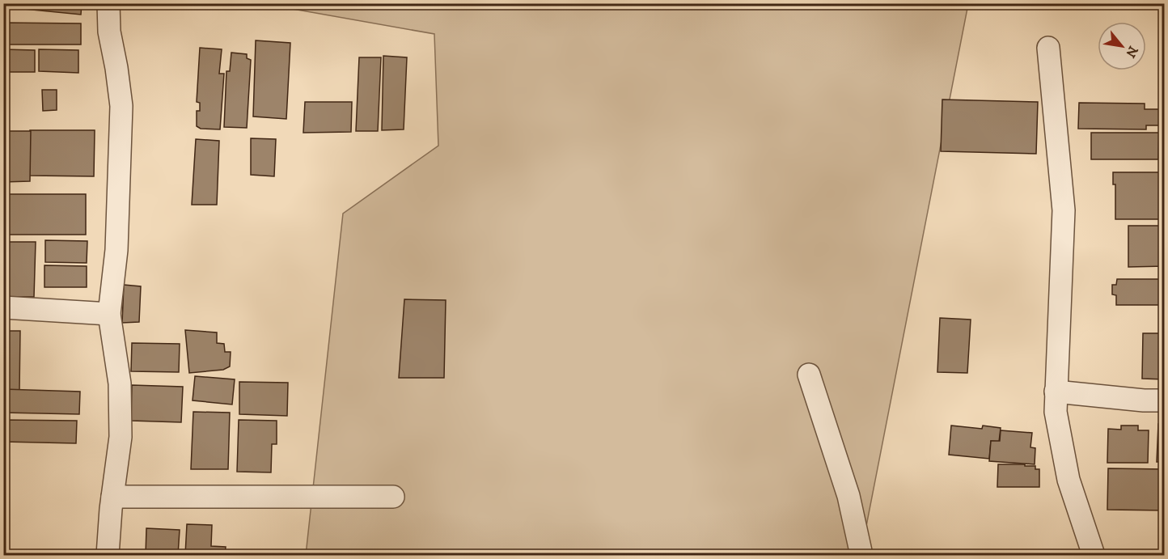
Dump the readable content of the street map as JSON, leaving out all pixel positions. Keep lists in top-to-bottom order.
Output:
{
  "north": "bottom right"
}
